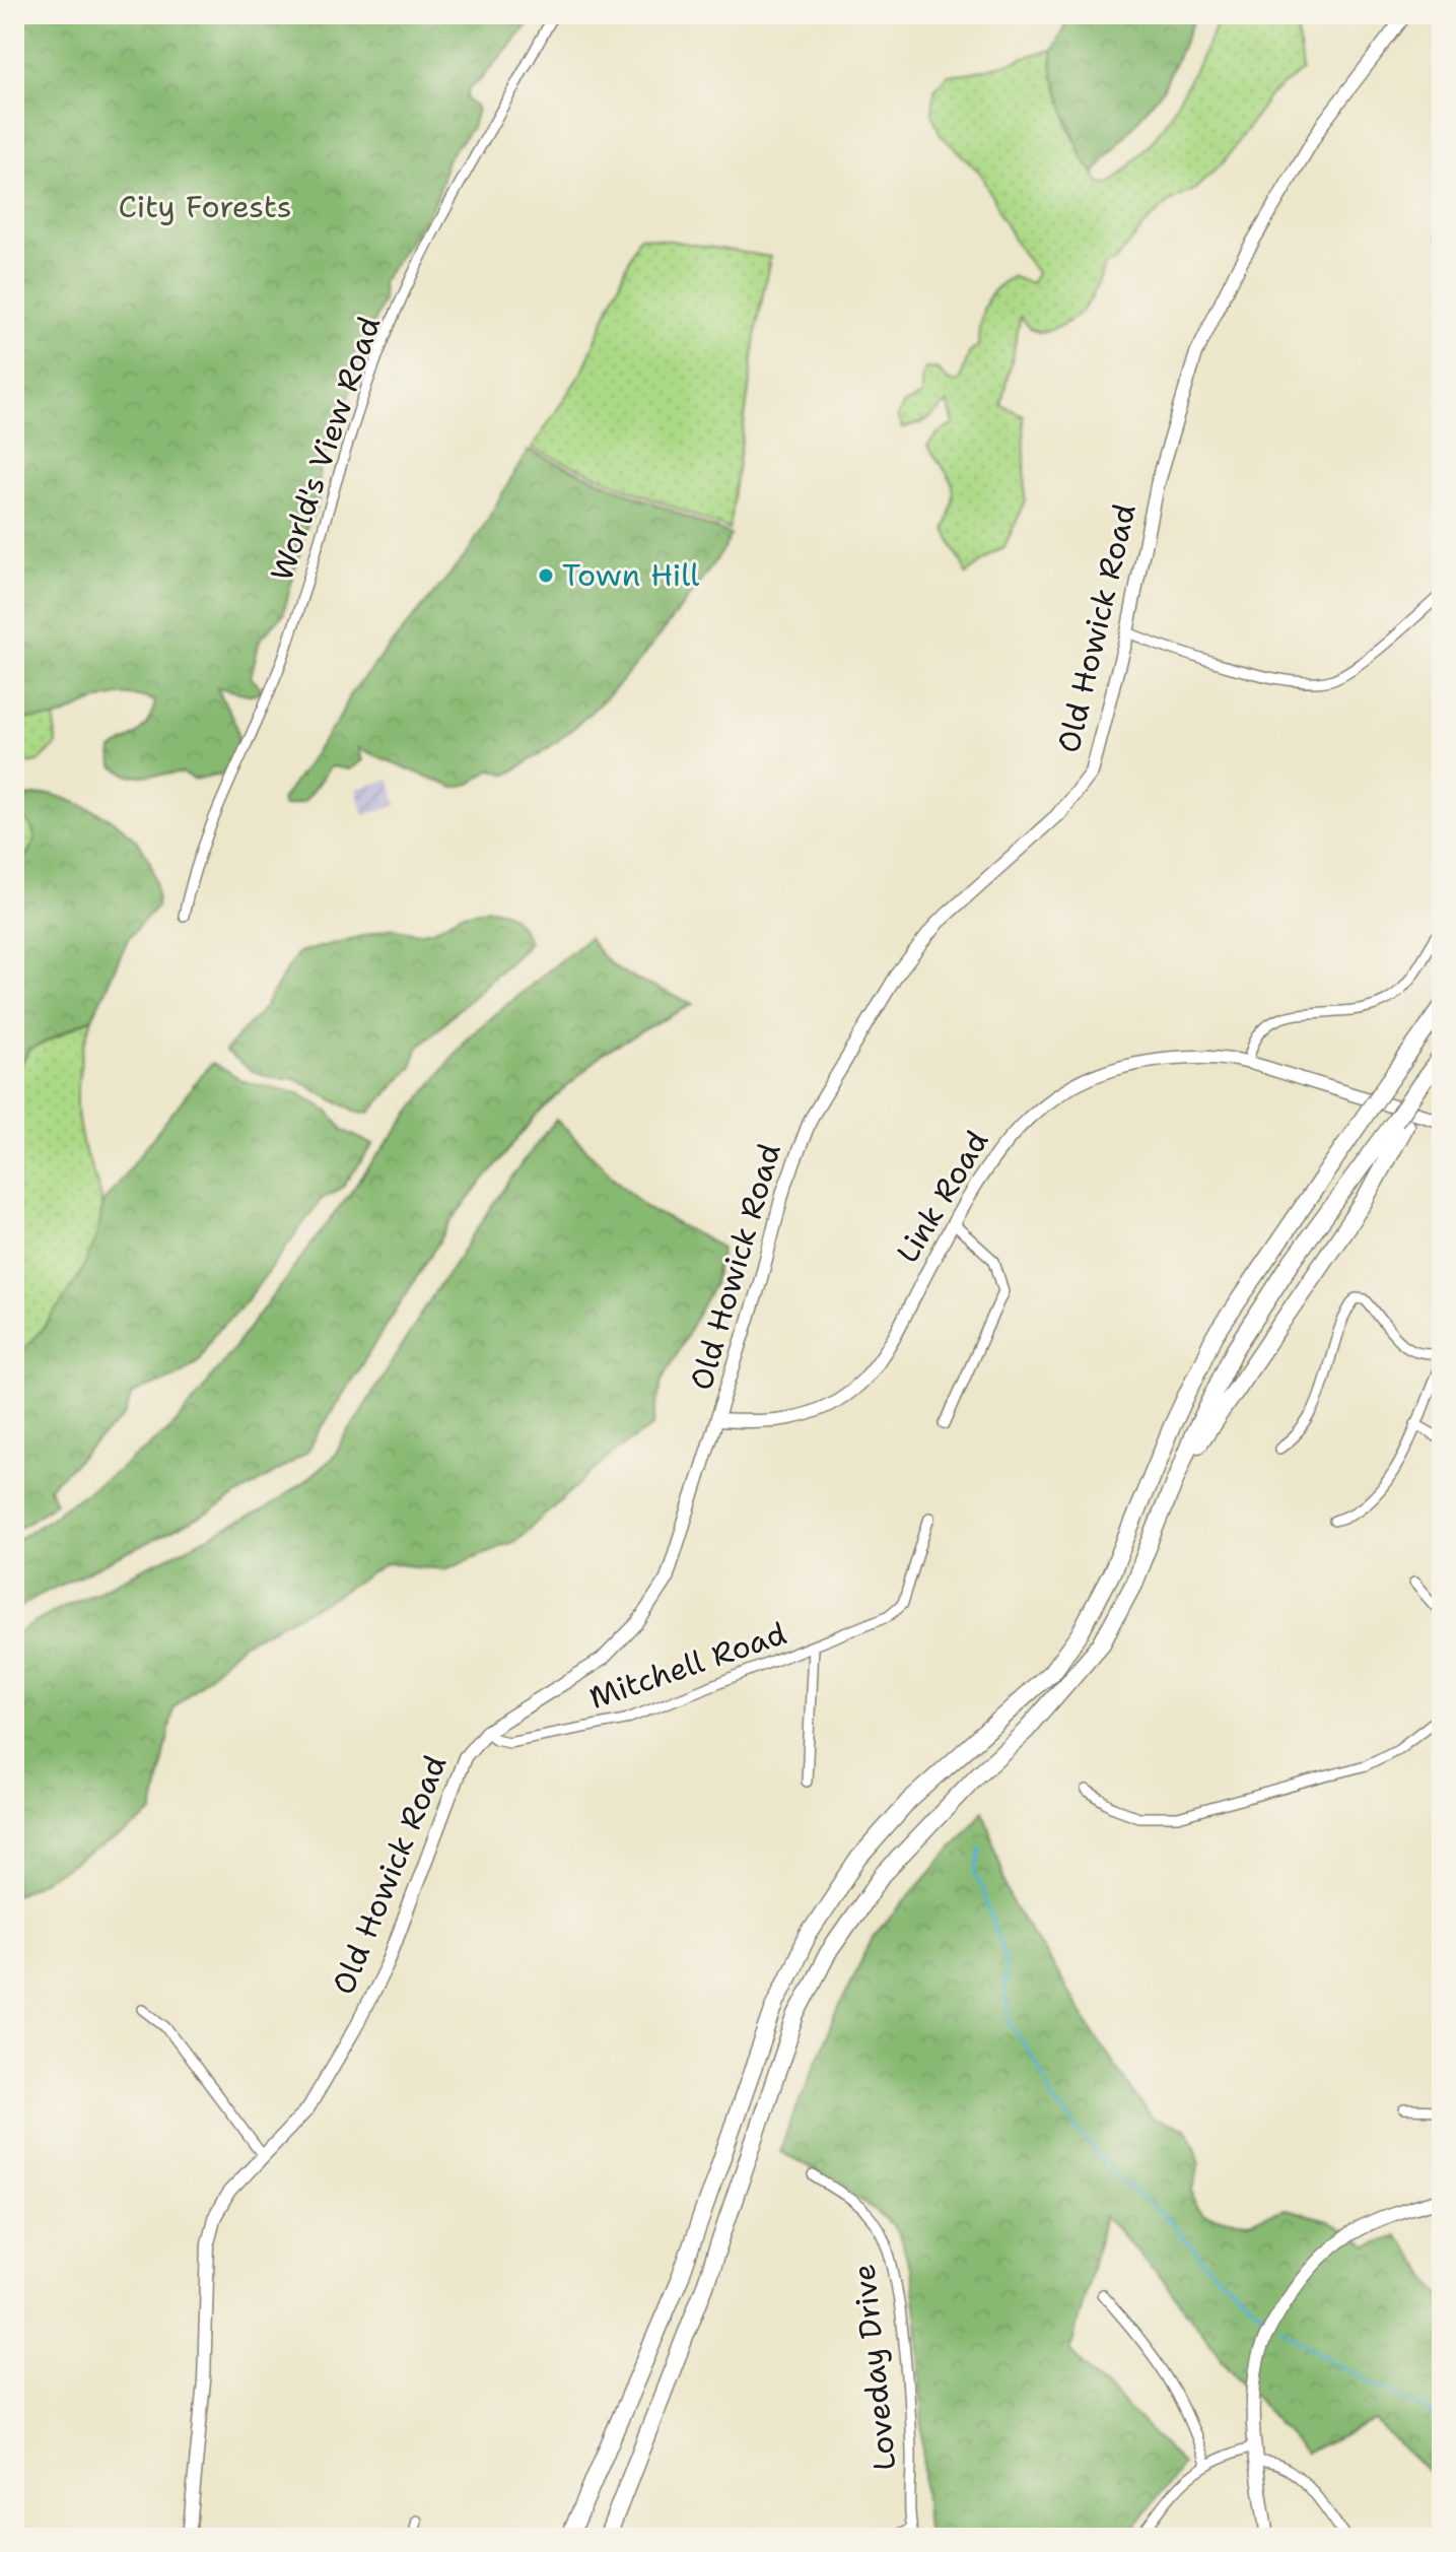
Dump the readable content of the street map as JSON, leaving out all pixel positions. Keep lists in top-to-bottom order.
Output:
{
  "streets": {
    "main road": ["Old Howick Road", "Link Road"],
    "street": ["World's View Road", "Mitchell Road", "Loveday Drive"]
  },
  "crossings": [
    ["Old Howick Road", "Link Road"],
    ["Old Howick Road", "Mitchell Road"]
  ],
  "parks": ["City Forests"],
  "places": ["Town Hill"]
}
